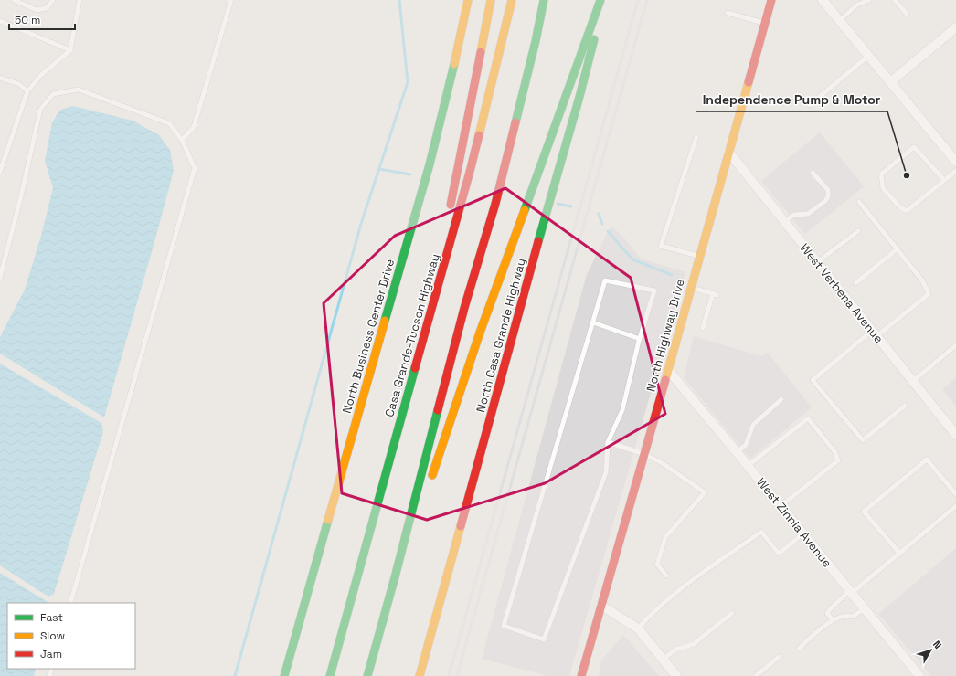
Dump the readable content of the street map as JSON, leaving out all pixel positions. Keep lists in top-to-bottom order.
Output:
{
  "streets": {
    "main road": [
      "Casa Grande-Tucson Highway",
      "North Casa Grande Highway",
      "North Highway Drive",
      "North Business Center Drive"
    ],
    "street": ["West Verbena Avenue", "West Zinnia Avenue"]
  },
  "crossings": [
    ["West Verbena Avenue", "North Highway Drive"],
    ["North Highway Drive", "West Zinnia Avenue"]
  ],
  "places": ["Independence Pump & Motor"],
  "legend": ["Fast", "Slow", "Jam"],
  "scale_bar": "50 m",
  "north": "top right"
}
